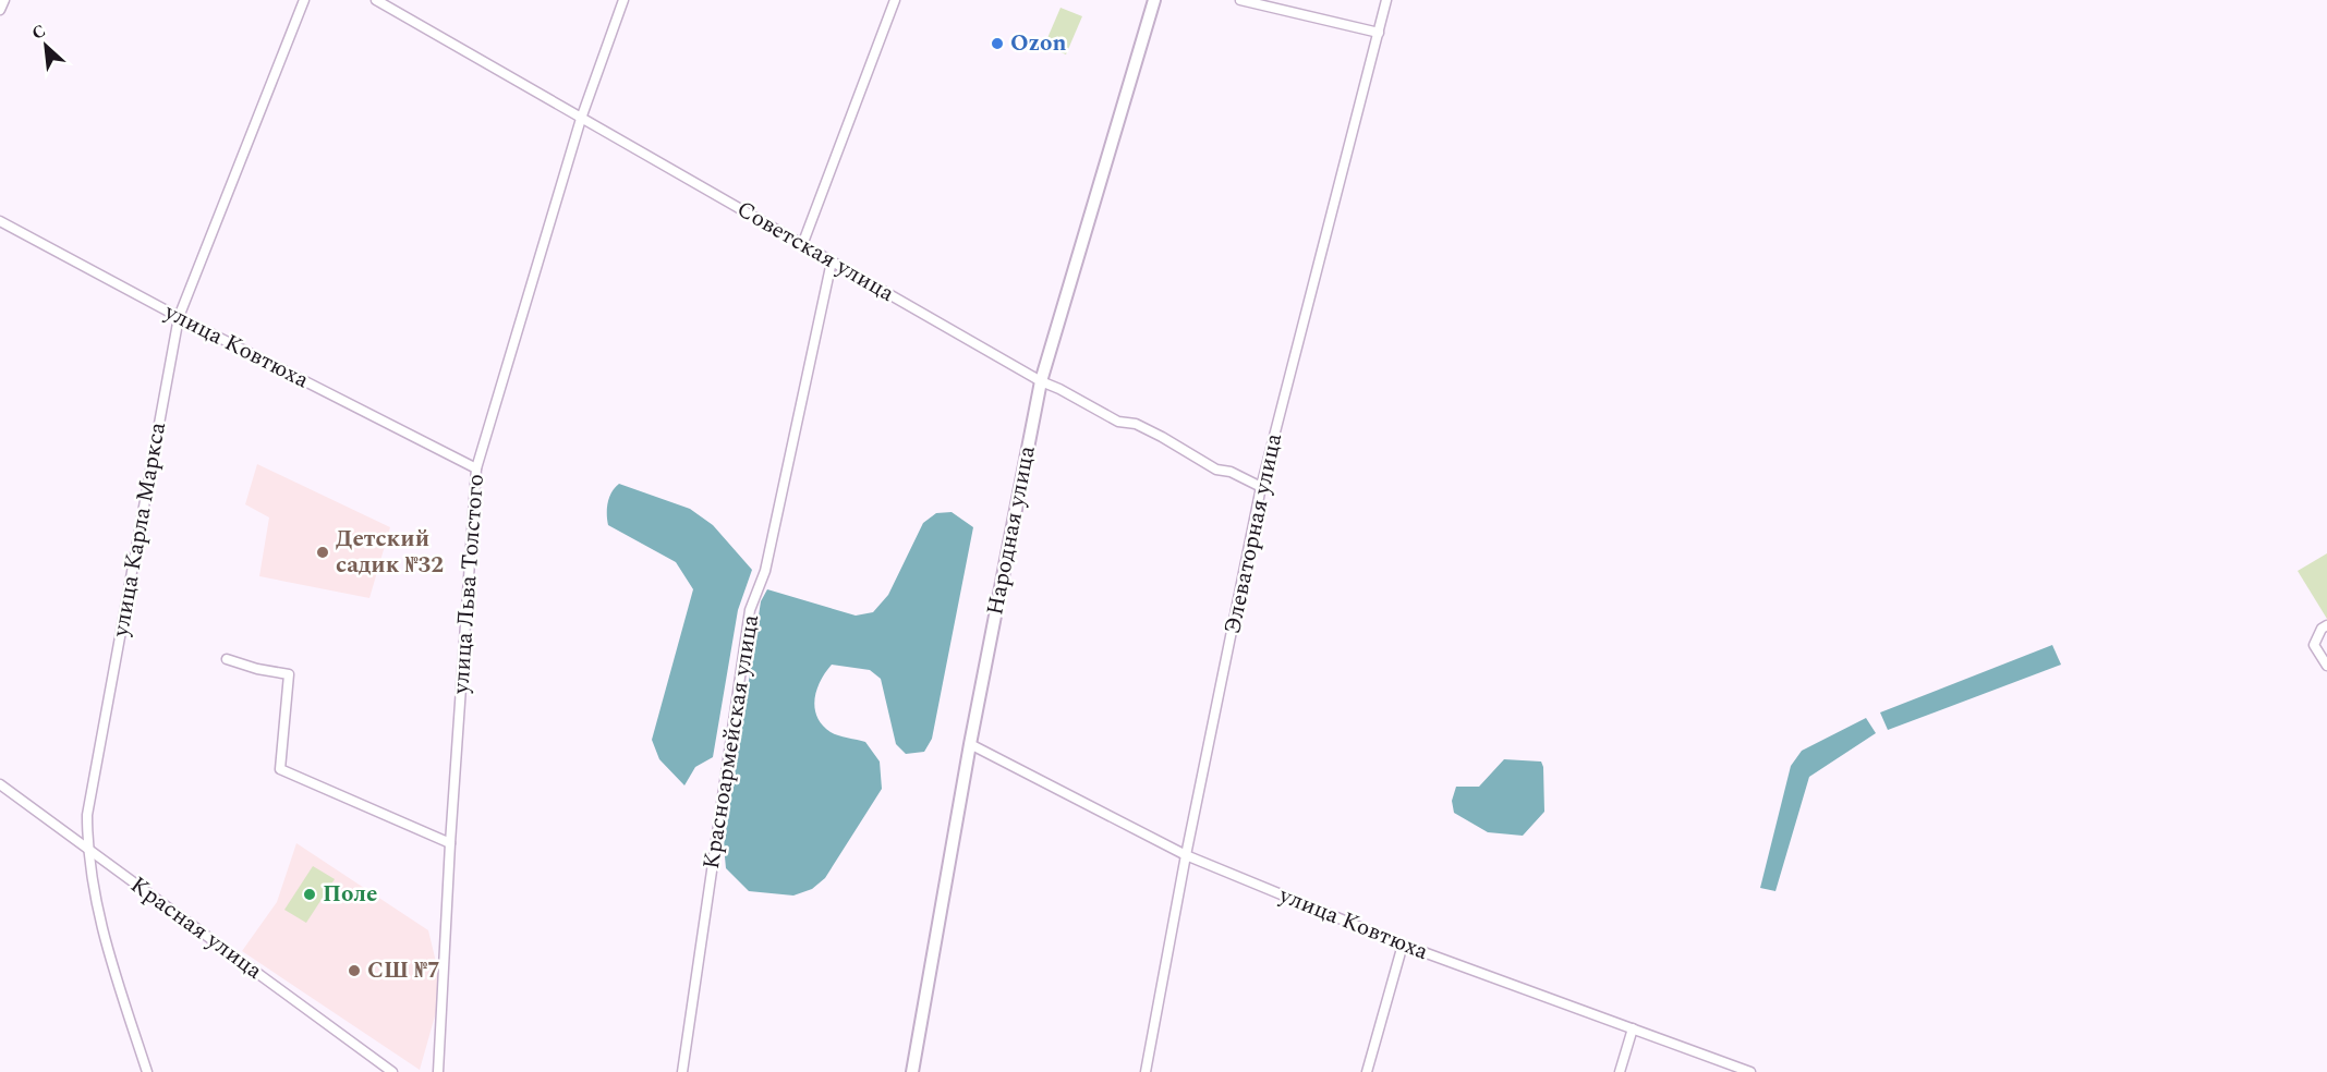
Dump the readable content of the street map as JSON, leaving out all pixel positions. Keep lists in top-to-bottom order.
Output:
{
  "streets": {
    "main road": ["Народная улица"],
    "street": [
      "Советская улица",
      "улица Ковтюха",
      "улица Карла Маркса",
      "Элеваторная улица",
      "улица Льва Толстого",
      "Красноармейская улица",
      "Красная улица"
    ]
  },
  "crossings": [
    ["Советская улица", "Народная улица"],
    ["Советская улица", "Элеваторная улица"],
    ["Советская улица", "улица Льва Толстого"],
    ["Советская улица", "Красноармейская улица"],
    ["улица Ковтюха", "улица Карла Маркса"],
    ["улица Ковтюха", "Народная улица"],
    ["улица Ковтюха", "Элеваторная улица"],
    ["улица Ковтюха", "улица Льва Толстого"],
    ["улица Карла Маркса", "Красная улица"]
  ],
  "places": [
    "Ozon",
    "Детский садик №32",
    "Поле",
    "СШ №7"
  ],
  "north": "top left"
}
